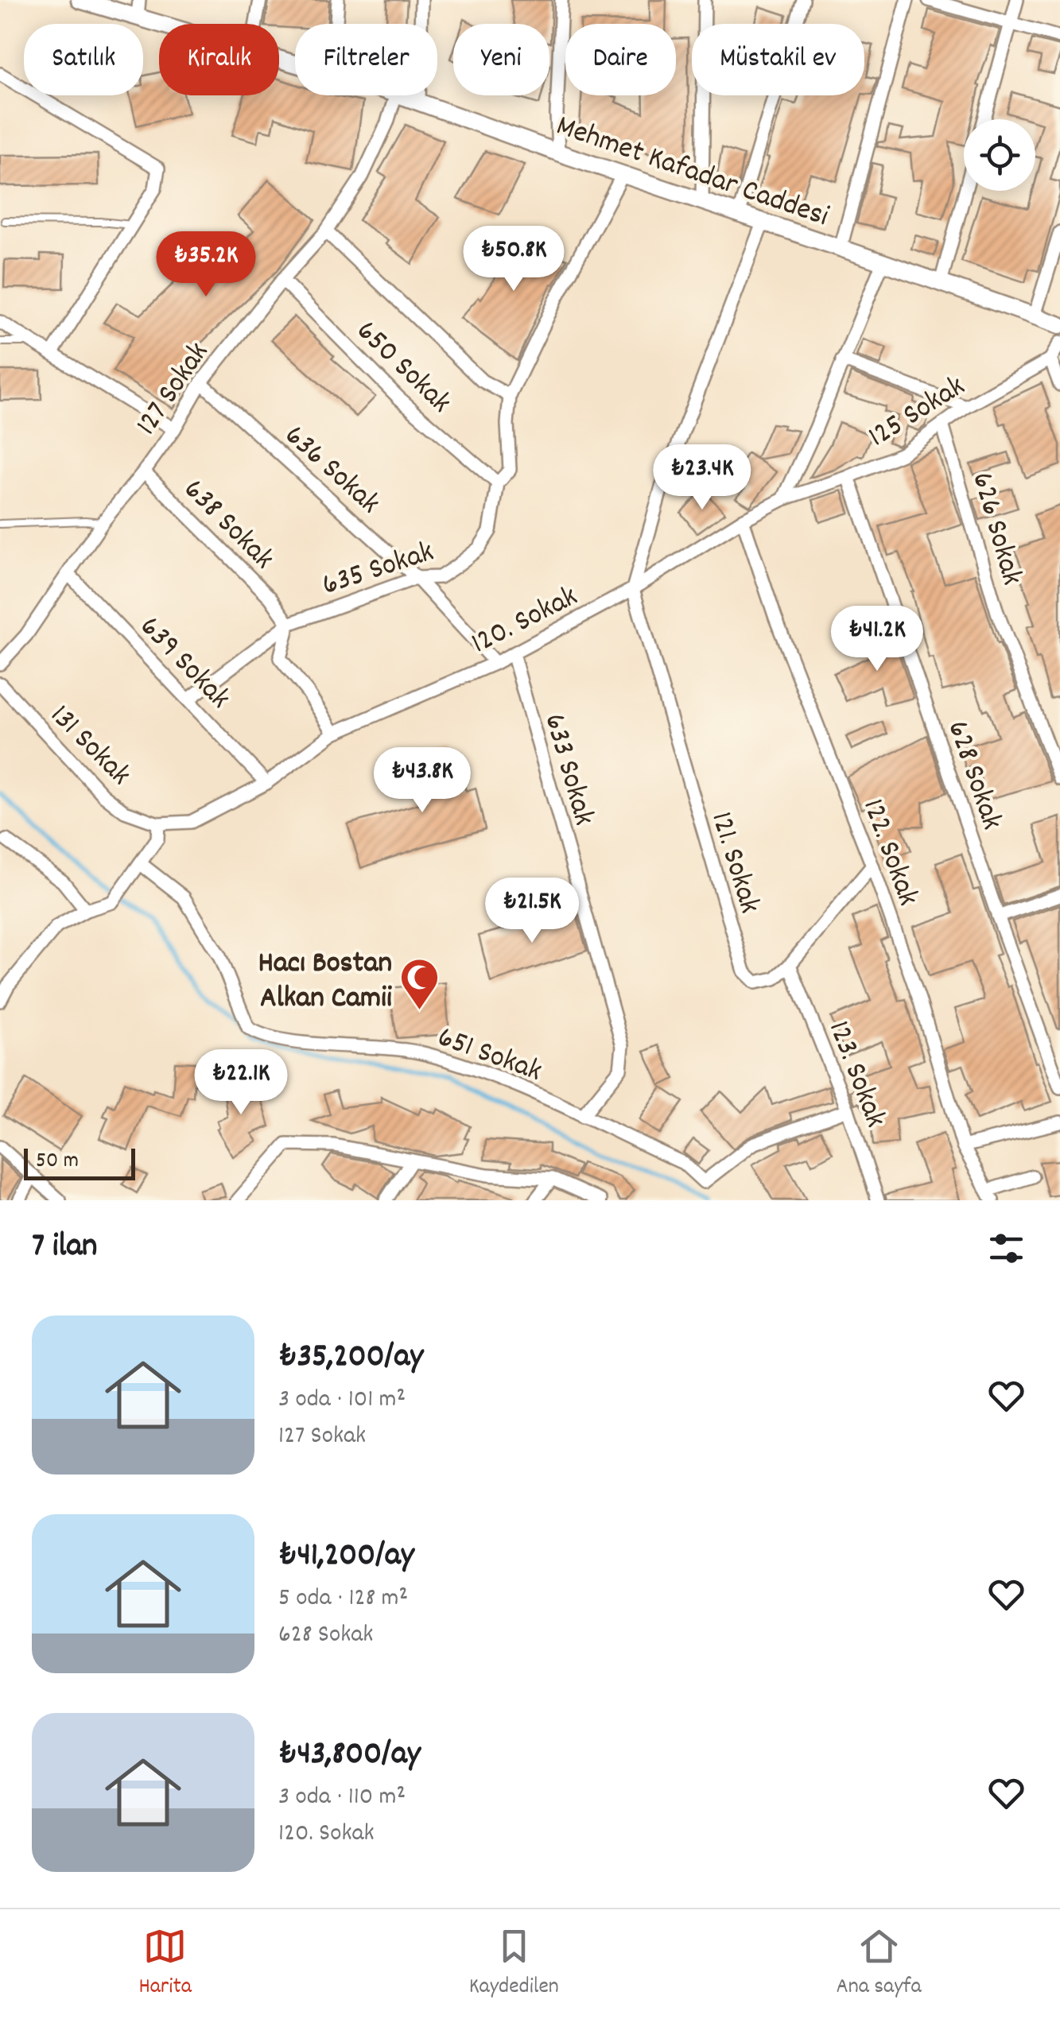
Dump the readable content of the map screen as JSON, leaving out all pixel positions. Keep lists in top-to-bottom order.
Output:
{
  "streets": {
    "main road": ["Mehmet Kafadar Caddesi"],
    "street": [
      "650 Sokak",
      "127 Sokak",
      "125 Sokak",
      "636 Sokak",
      "638 Sokak",
      "626 Sokak",
      "635 Sokak",
      "120. Sokak",
      "639 Sokak",
      "131 Sokak",
      "633 Sokak",
      "628 Sokak",
      "122. Sokak",
      "121. Sokak",
      "651 Sokak",
      "123. Sokak"
    ]
  },
  "crossings": [
    ["Mehmet Kafadar Caddesi", "635 Sokak"],
    ["650 Sokak", "127 Sokak"],
    ["650 Sokak", "635 Sokak"],
    ["127 Sokak", "636 Sokak"],
    ["127 Sokak", "638 Sokak"],
    ["127 Sokak", "639 Sokak"],
    ["125 Sokak", "626 Sokak"],
    ["125 Sokak", "120. Sokak"],
    ["125 Sokak", "628 Sokak"],
    ["636 Sokak", "635 Sokak"],
    ["636 Sokak", "120. Sokak"],
    ["638 Sokak", "635 Sokak"],
    ["635 Sokak", "639 Sokak"],
    ["120. Sokak", "639 Sokak"],
    ["120. Sokak", "131 Sokak"],
    ["120. Sokak", "633 Sokak"],
    ["120. Sokak", "122. Sokak"],
    ["120. Sokak", "121. Sokak"],
    ["633 Sokak", "651 Sokak"],
    ["122. Sokak", "121. Sokak"],
    ["121. Sokak", "123. Sokak"]
  ],
  "places": {
    "mosque": ["Hacı Bostan Alkan Camii"]
  },
  "scale_bar": "50 m",
  "page": {
    "chip": [
      "Satılık",
      "Kiralık",
      "Filtreler",
      "Yeni",
      "Daire",
      "Müstakil ev"
    ],
    "price": [
      "₺50.8K",
      "₺35.2K",
      "₺23.4K",
      "₺41.2K",
      "₺43.8K",
      "₺21.5K",
      "₺22.1K"
    ],
    "scale": "50 m",
    "heading": "7 ilan",
    "list": [
      {
        "name": "₺35,200/ay",
        "note": "3 oda · 101 m² · 127 Sokak"
      },
      {
        "name": "₺41,200/ay",
        "note": "5 oda · 128 m² · 628 Sokak"
      },
      {
        "name": "₺43,800/ay",
        "note": "3 oda · 110 m² · 120. Sokak"
      }
    ],
    "tabs": ["Harita", "Kaydedilen", "Ana sayfa"]
  }
}
